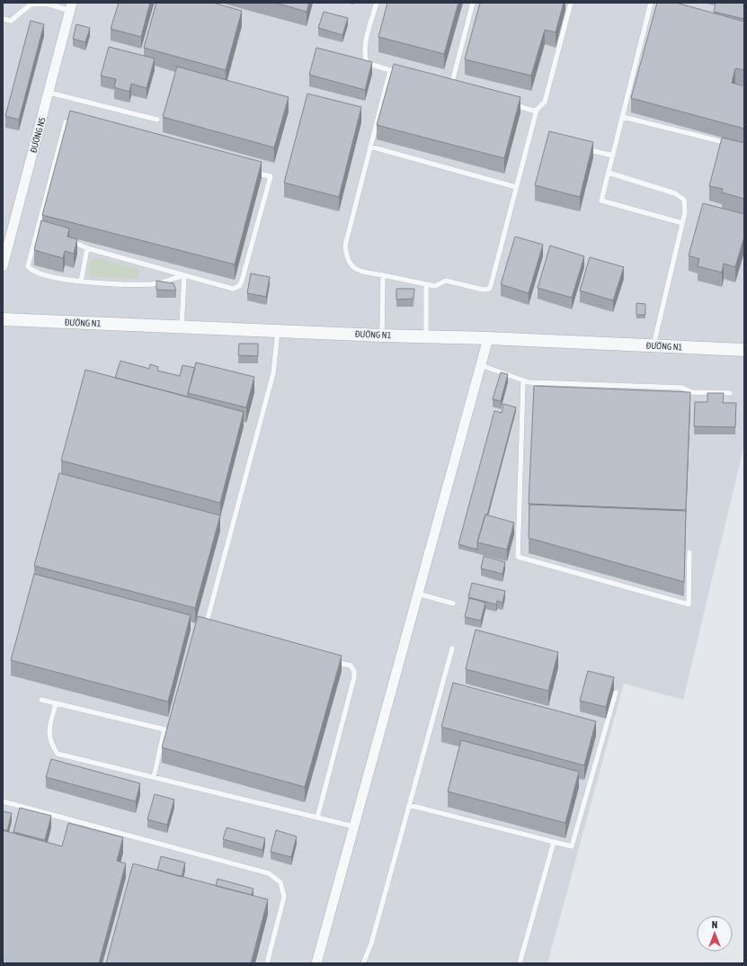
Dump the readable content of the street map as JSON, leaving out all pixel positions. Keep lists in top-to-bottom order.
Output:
{
  "streets": {
    "street": ["ĐƯỜNG N5", "ĐƯỜNG N1"]
  },
  "north": "top"
}
